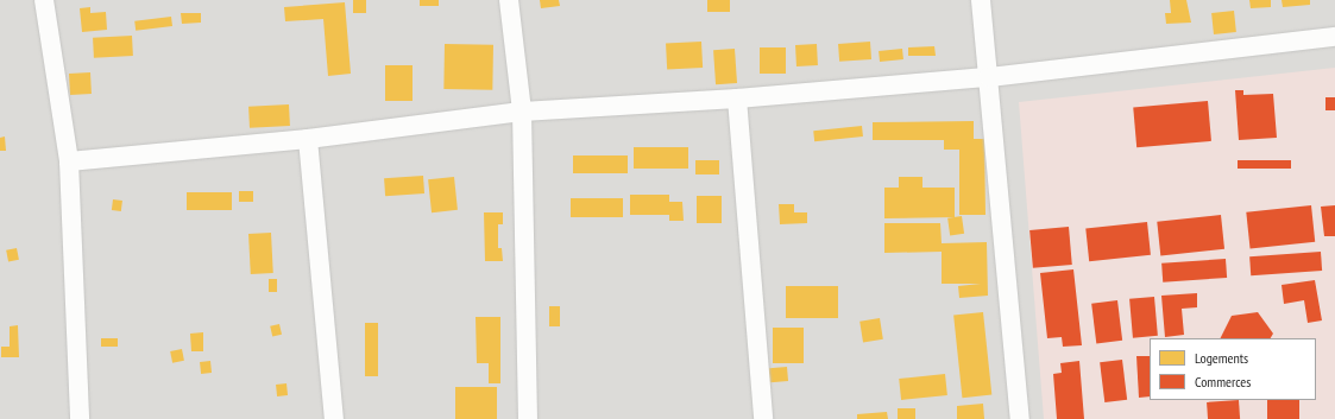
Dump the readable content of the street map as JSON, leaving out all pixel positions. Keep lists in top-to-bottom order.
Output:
{
  "legend": ["Logements", "Commerces"]
}
